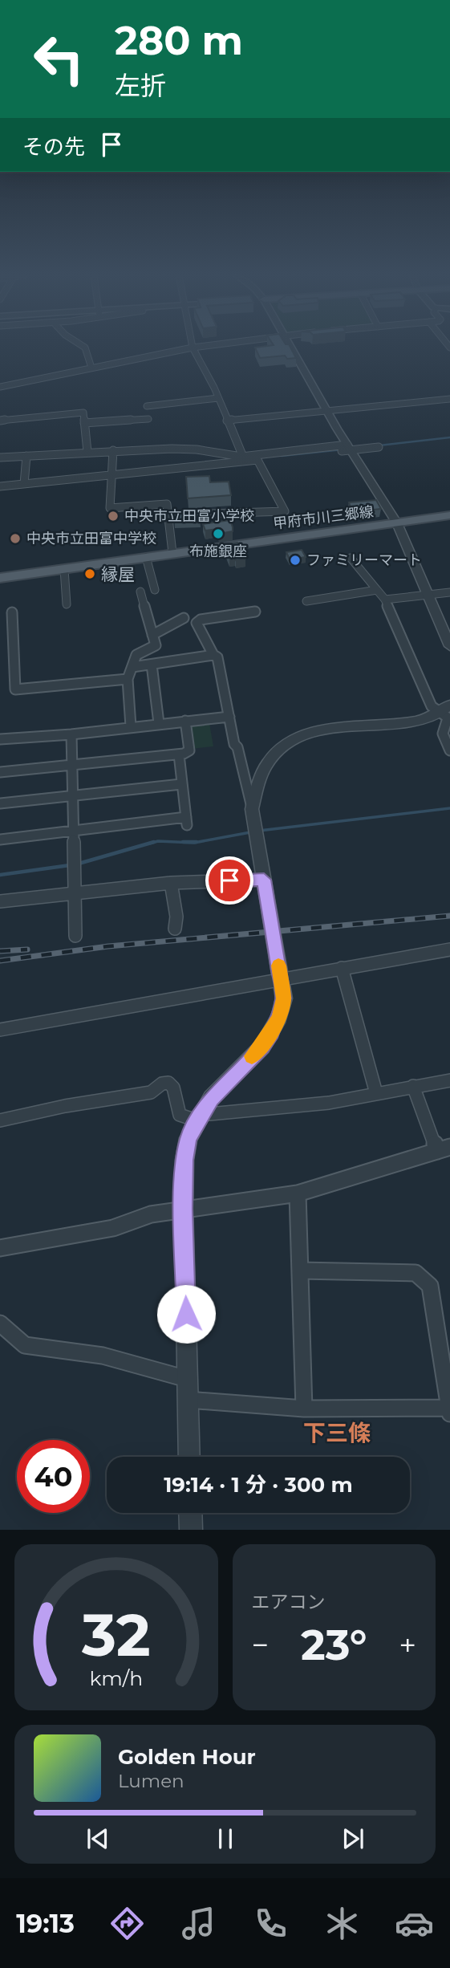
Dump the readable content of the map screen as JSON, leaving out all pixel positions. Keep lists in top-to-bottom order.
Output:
{
  "streets": {
    "main road": ["甲府市川三郷線"]
  },
  "districts": ["下三條"],
  "places": [
    "中央市立田富小学校",
    "布施銀座",
    "中央市立田富中学校",
    "ファミリーマート",
    "縁屋"
  ],
  "page": {
    "turn": ["280 m", "左折"],
    "then": "その先",
    "limit": "40",
    "trip": "19:14 · 1 分 · 300 m",
    "tile": "エアコン",
    "heat": ["−", "23°", "+"],
    "song": ["Golden Hour", "Lumen"],
    "tabs": "19:13",
    "gauge": ["32", "km/h"]
  }
}
